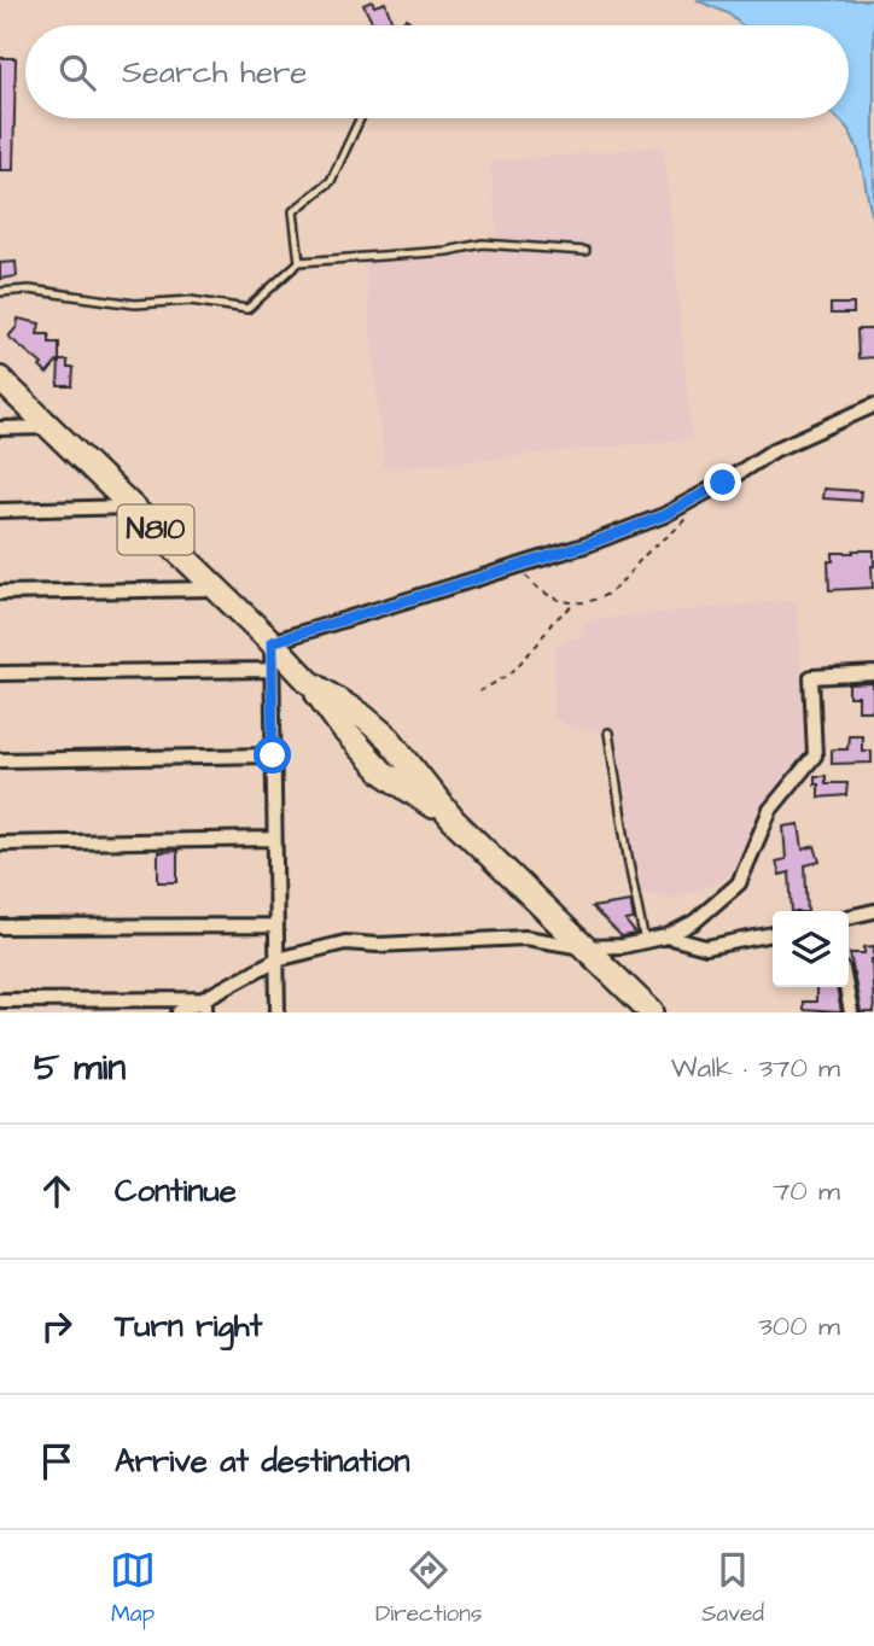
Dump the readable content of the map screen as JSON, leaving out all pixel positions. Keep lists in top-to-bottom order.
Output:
{
  "streets": {
    "highway": ["N810"]
  },
  "page": {
    "search": "Search here",
    "heading": ["5 min", "Walk · 370 m"],
    "list": [
      ["Continue", "70 m"],
      ["Turn right", "300 m"],
      "Arrive at destination"
    ],
    "nav": ["Map", "Directions", "Saved"]
  }
}
